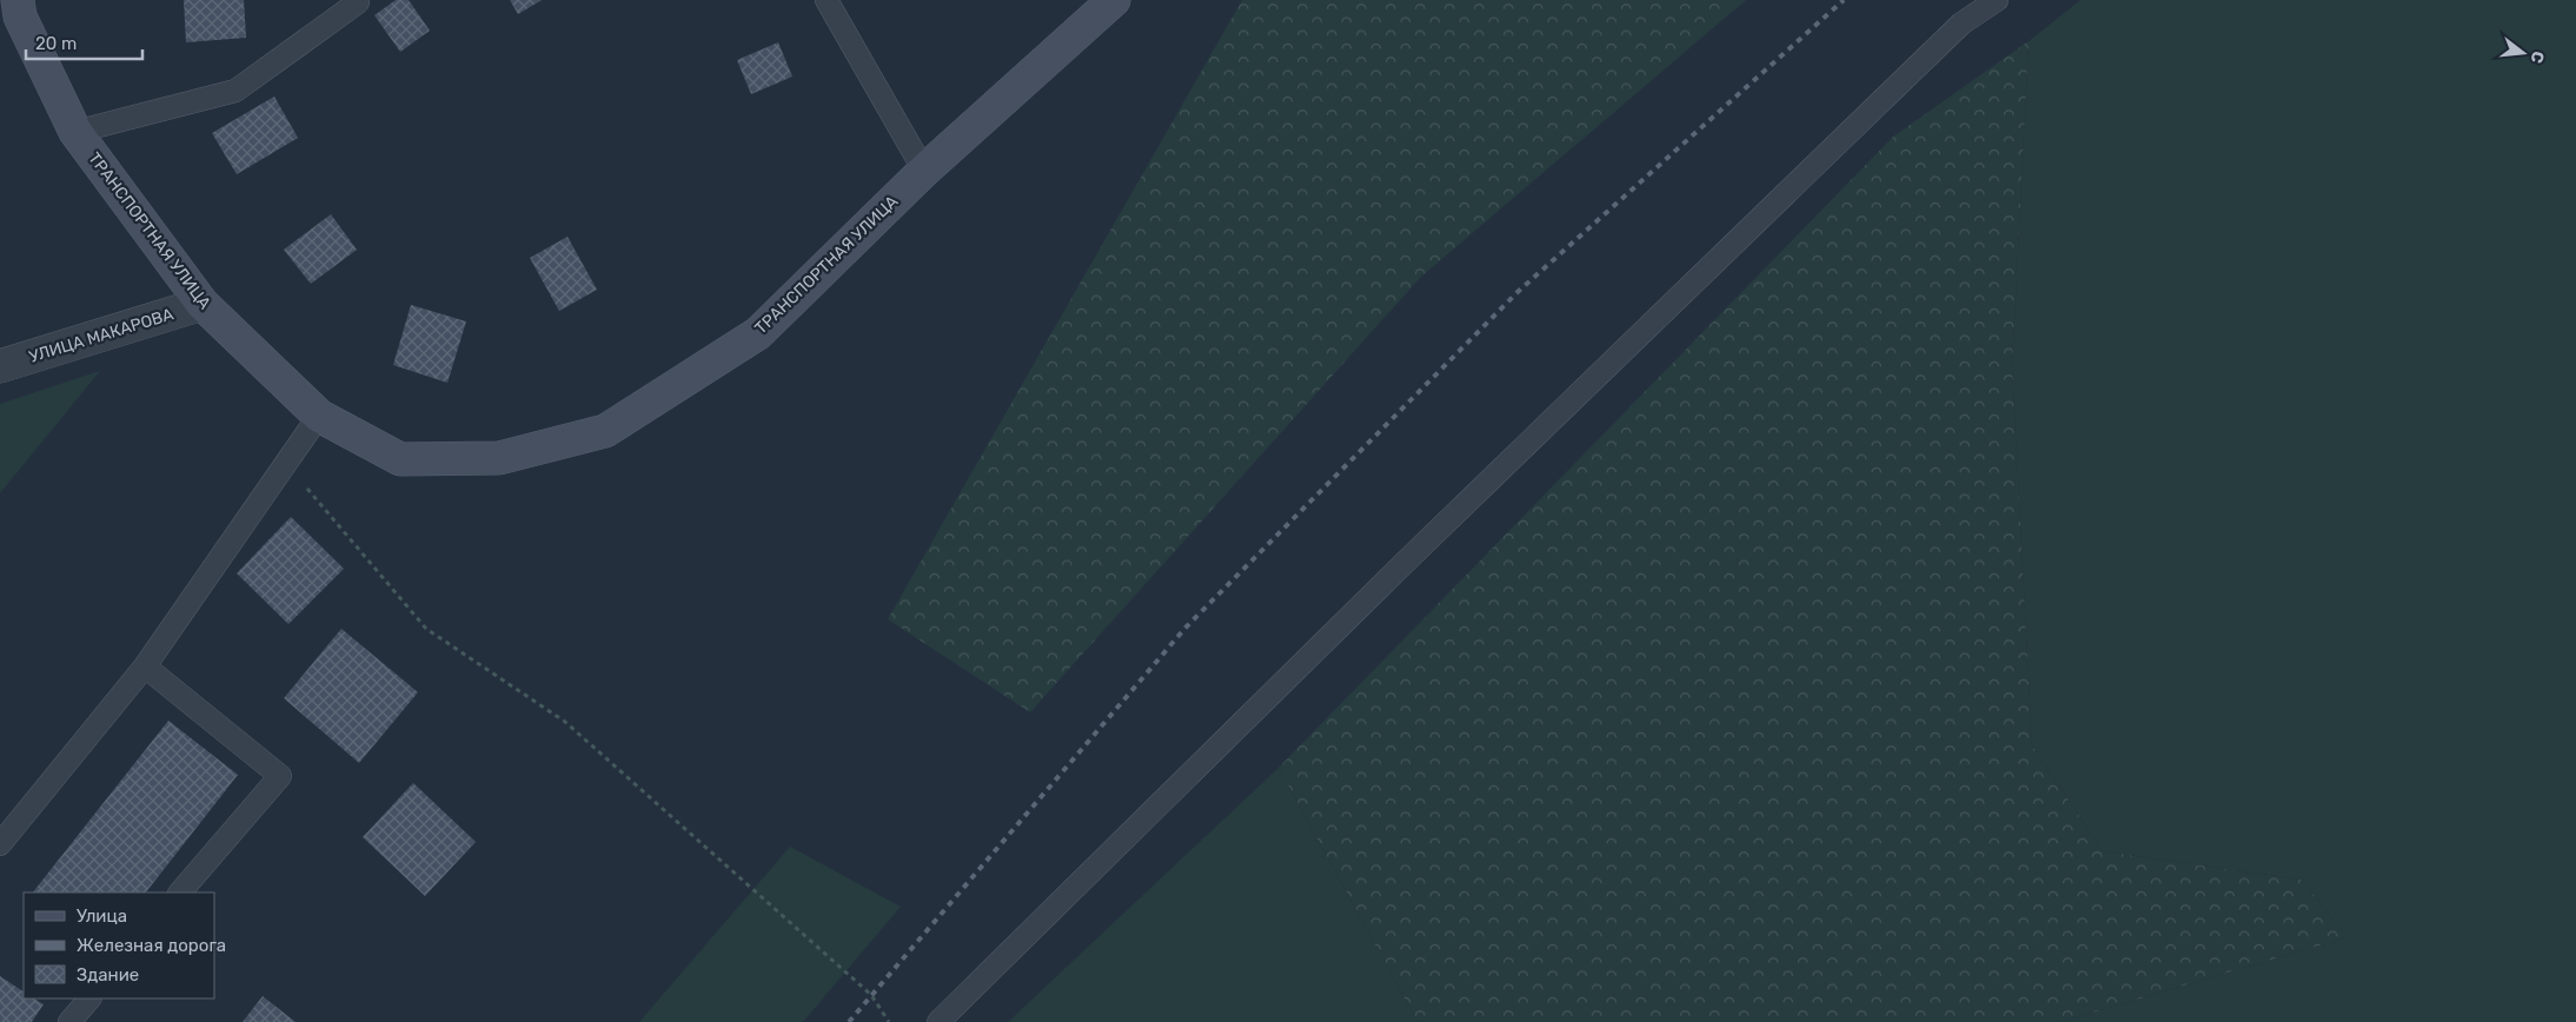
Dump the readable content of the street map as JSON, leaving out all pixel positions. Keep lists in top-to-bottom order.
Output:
{
  "streets": {
    "main road": ["ТРАНСПОРТНАЯ УЛИЦА"],
    "street": ["УЛИЦА МАКАРОВА"]
  },
  "crossings": [
    ["ТРАНСПОРТНАЯ УЛИЦА", "УЛИЦА МАКАРОВА"]
  ],
  "legend": ["Улица", "Железная дорога", "Здание"],
  "scale_bar": "20 m",
  "north": "right"
}
